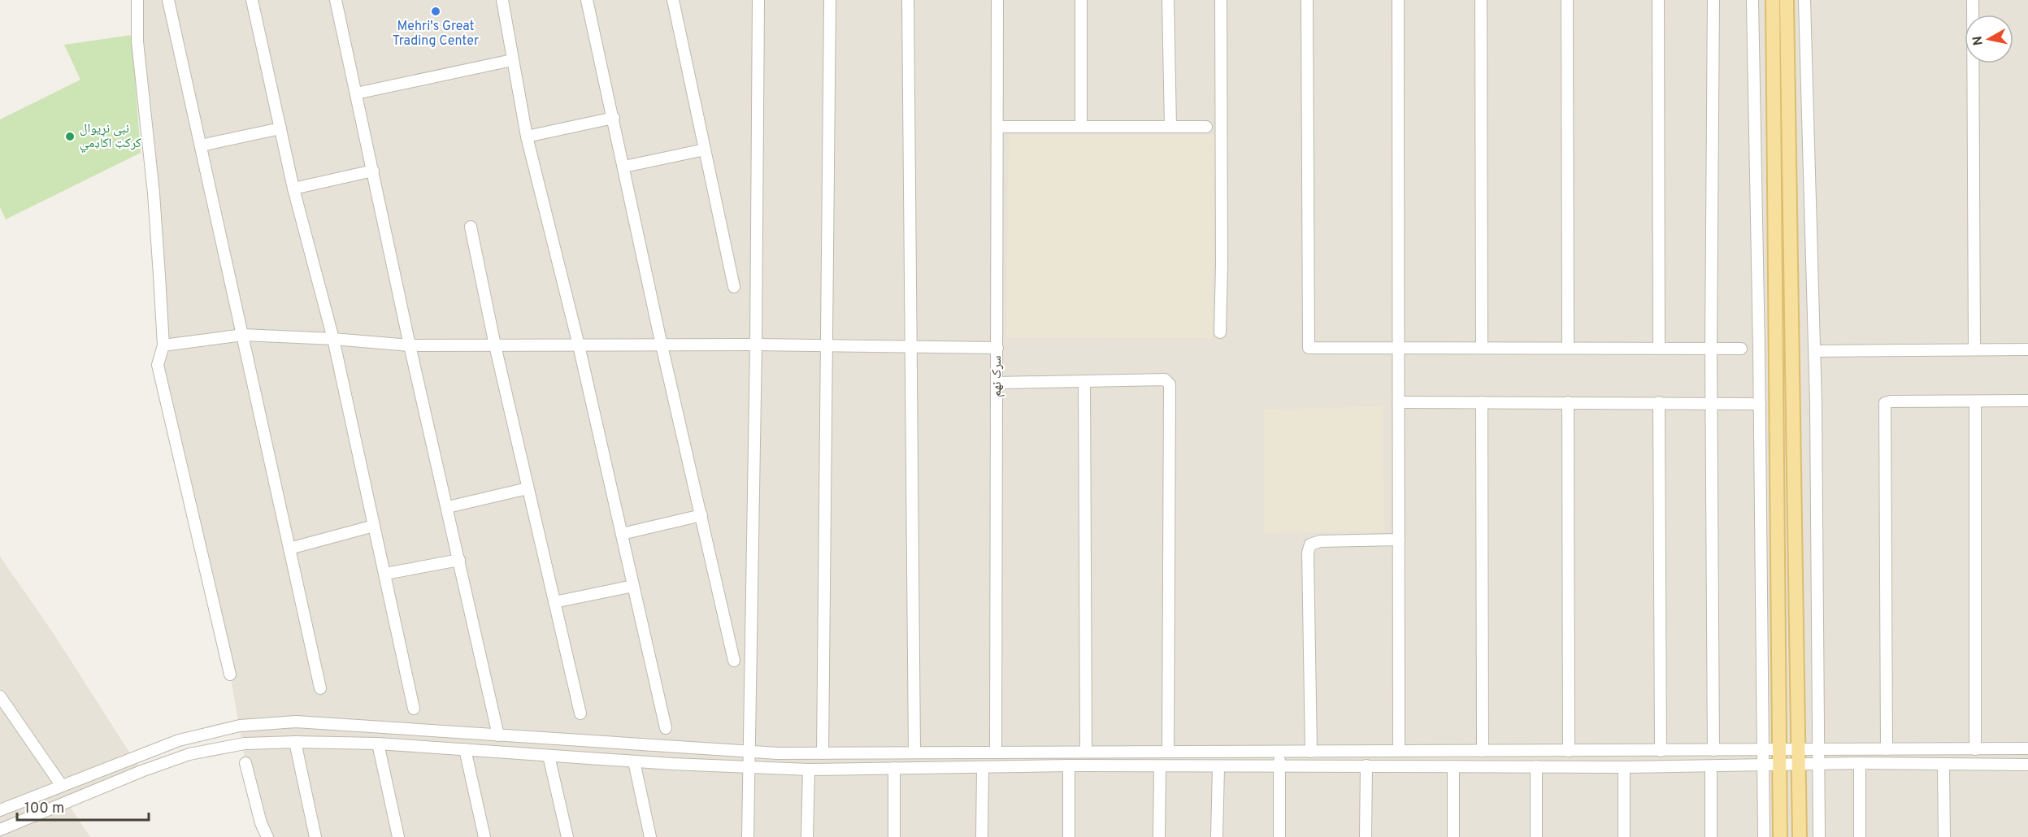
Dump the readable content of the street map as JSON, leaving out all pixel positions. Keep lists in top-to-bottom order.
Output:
{
  "streets": {
    "street": ["سرک نهم"]
  },
  "places": ["Mehri's Great Trading Center", "نبی نړیوال کرکټ اکاډمي"],
  "scale_bar": "100 m",
  "north": "left"
}
